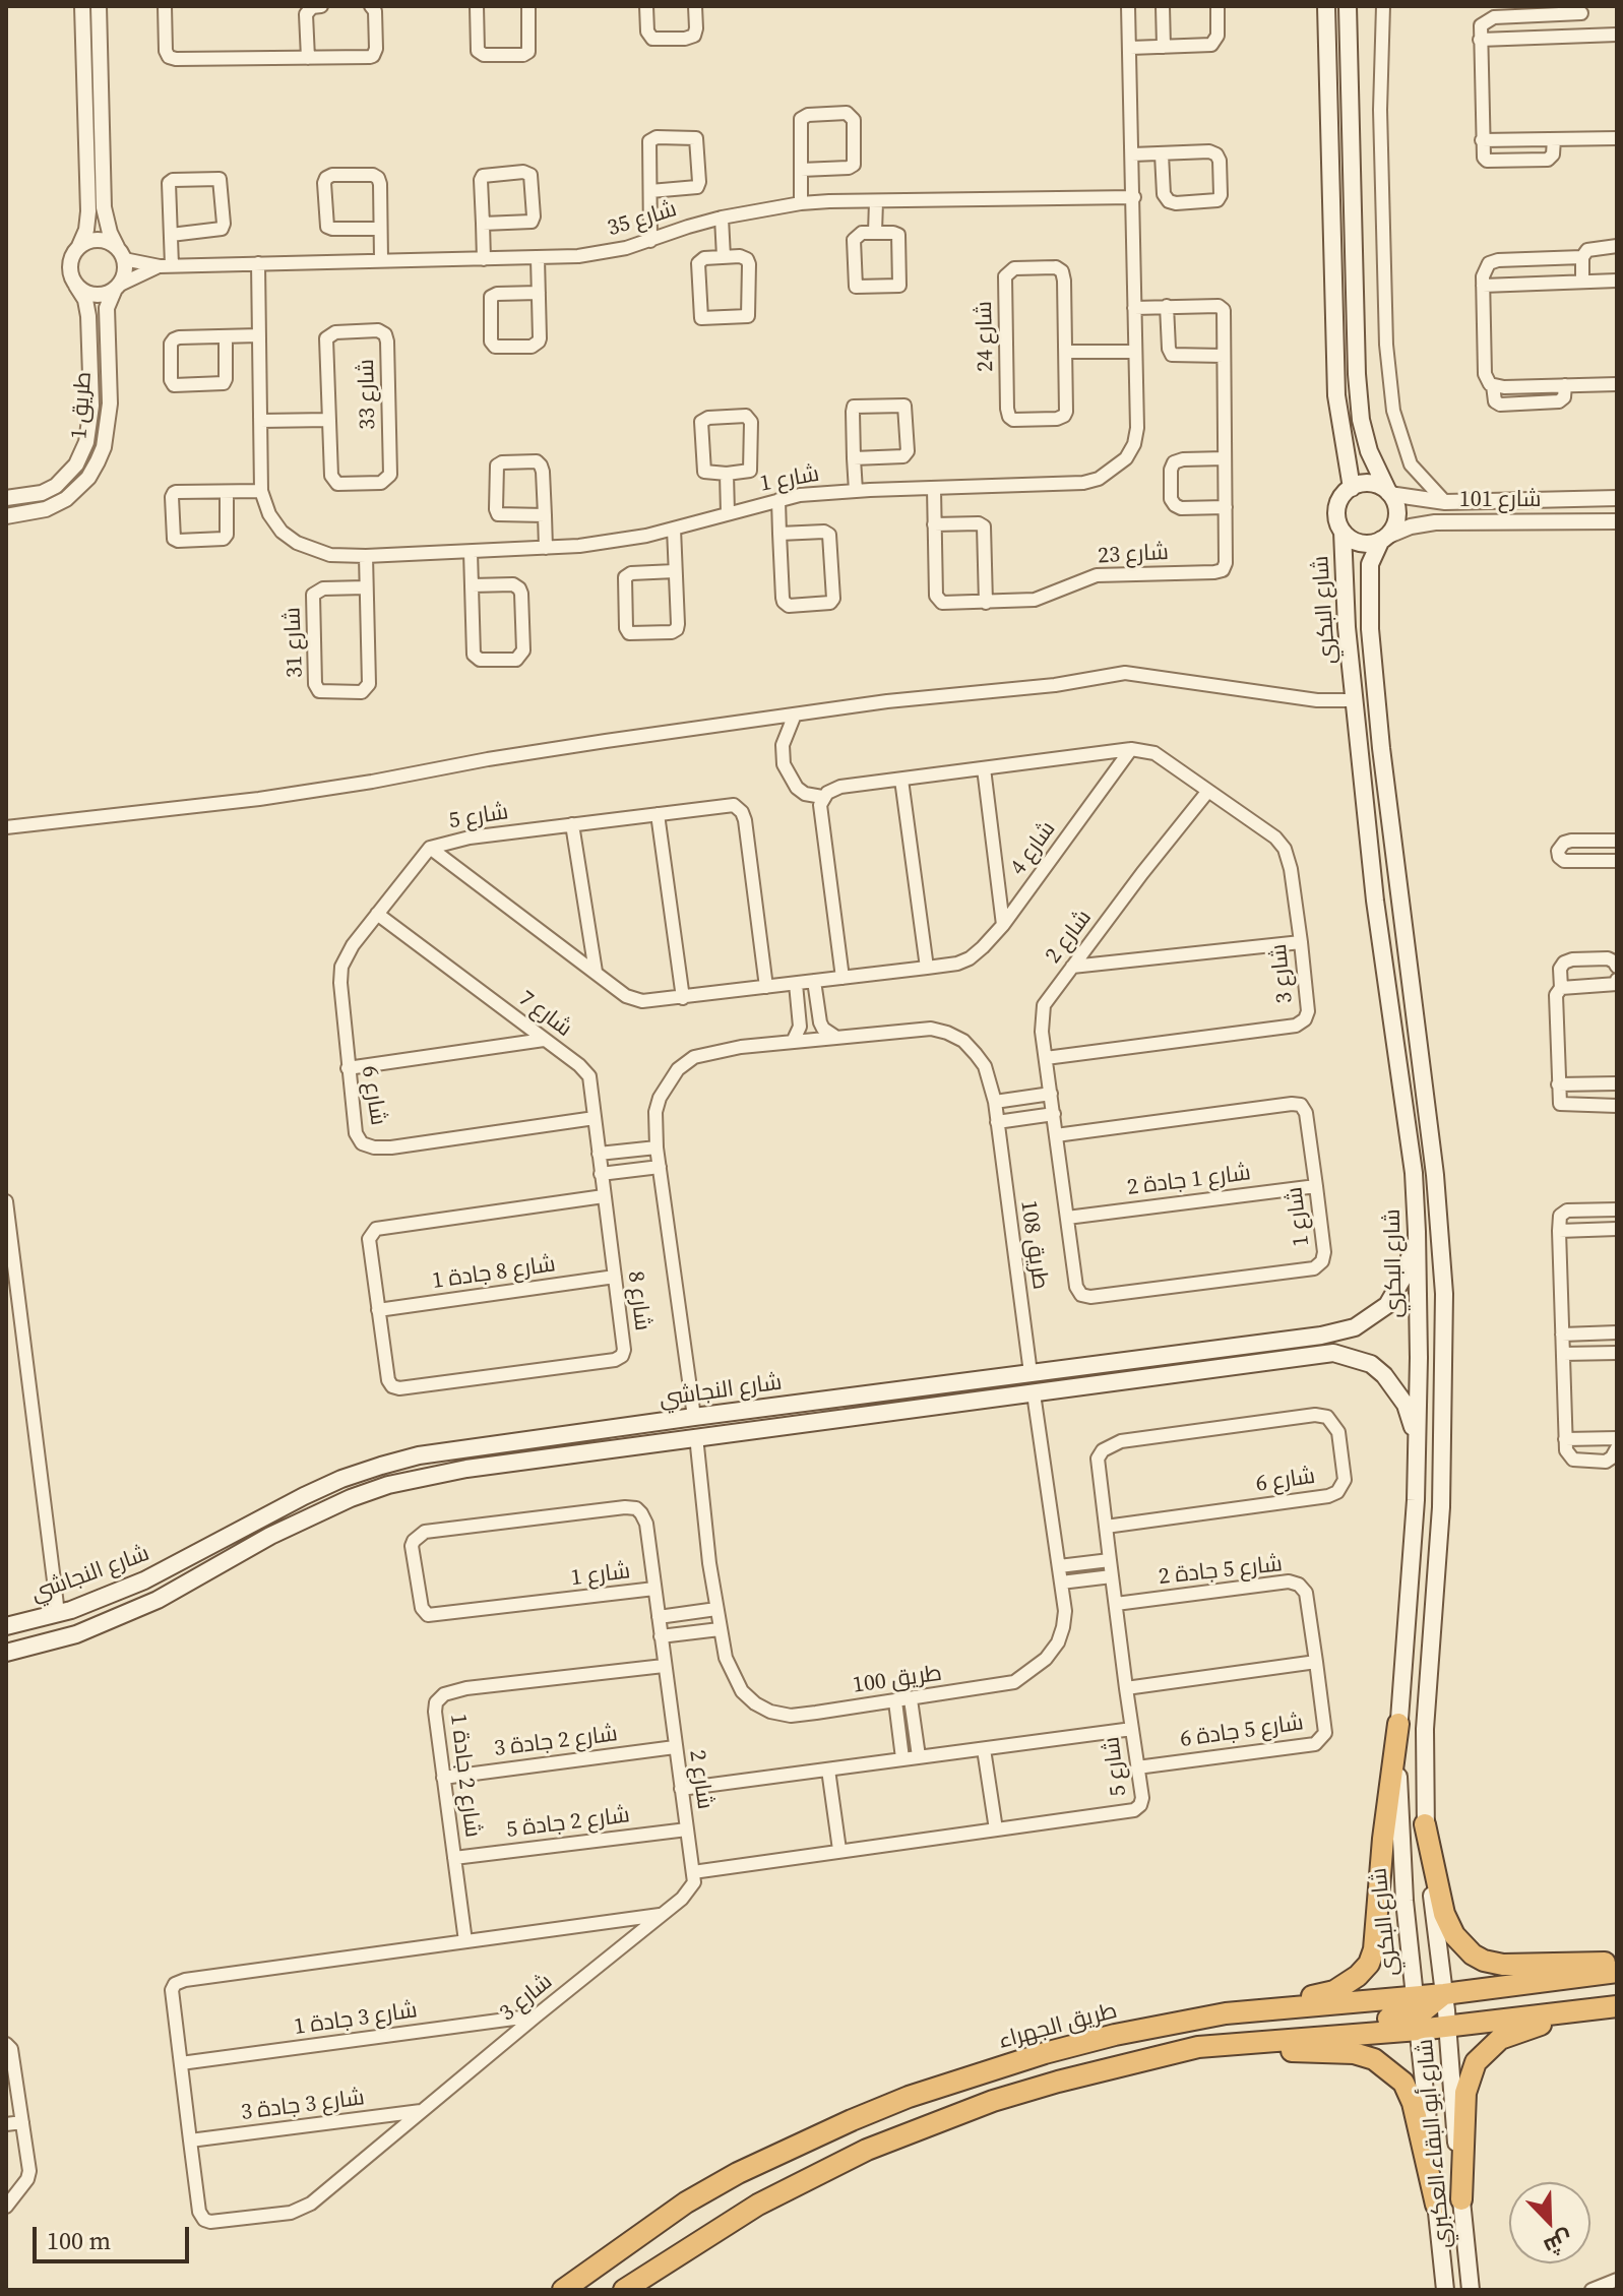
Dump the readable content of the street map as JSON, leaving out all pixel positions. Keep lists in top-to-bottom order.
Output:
{
  "streets": {
    "highway": ["طريق الجهراء"],
    "main road": ["شارع البكري", "شارع النجاشي", "شارع أبو البقاء العكبري"],
    "street": [
      "شارع 35",
      "شارع 24",
      "شارع 33",
      "طريق 1",
      "شارع 1",
      "شارع 101",
      "شارع 23",
      "شارع 31",
      "شارع 5",
      "شارع 4",
      "شارع 2",
      "شارع 3",
      "شارع 7",
      "شارع 6",
      "شارع 1 جادة 2",
      "طريق 108",
      "شارع 8 جادة 1",
      "شارع 8",
      "شارع 5 جادة 2",
      "طريق 100",
      "شارع 5 جادة 6",
      "شارع 2 جادة 3",
      "شارع 2 جادة 1",
      "شارع 2 جادة 5",
      "شارع 3 جادة 1",
      "شارع 3 جادة 3"
    ]
  },
  "crossings": [
    ["شارع 35", "طريق 1"],
    ["شارع 35", "شارع 1"],
    ["شارع 33", "شارع 1"],
    ["شارع 1", "شارع 23"],
    ["شارع 1", "شارع 31"],
    ["شارع 1", "شارع 2"],
    ["شارع 1", "شارع 1 جادة 2"],
    ["شارع 101", "شارع البكري"],
    ["شارع البكري", "شارع النجاشي"],
    ["شارع البكري", "طريق الجهراء"],
    ["شارع البكري", "شارع أبو البقاء العكبري"],
    ["شارع 5", "شارع 4"],
    ["شارع 5", "شارع 2"],
    ["شارع 5", "شارع 6"],
    ["شارع 5", "شارع 5 جادة 2"],
    ["شارع 5", "شارع 5 جادة 6"],
    ["شارع 4", "شارع 3"],
    ["شارع 2", "شارع 3"],
    ["شارع 2", "شارع 2 جادة 3"],
    ["شارع 2", "شارع 2 جادة 1"],
    ["شارع 2", "شارع 2 جادة 5"],
    ["شارع 3", "شارع 2 جادة 1"],
    ["شارع 3", "شارع 3 جادة 1"],
    ["شارع 3", "شارع 3 جادة 3"],
    ["شارع 7", "شارع 6"],
    ["شارع 7", "شارع 8"],
    ["طريق 108", "شارع النجاشي"],
    ["شارع 8 جادة 1", "شارع 8"],
    ["شارع النجاشي", "طريق 100"],
    ["شارع 5 جادة 2", "شارع 5 جادة 6"],
    ["شارع 2 جادة 3", "شارع 2 جادة 1"],
    ["شارع 2 جادة 1", "شارع 2 جادة 5"],
    ["طريق الجهراء", "شارع أبو البقاء العكبري"]
  ],
  "scale_bar": "100 m",
  "north": "bottom right"
}
